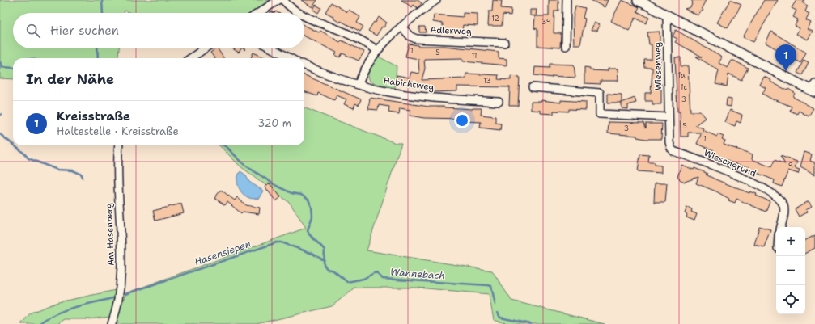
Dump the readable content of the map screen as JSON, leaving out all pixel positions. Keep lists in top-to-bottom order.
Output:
{
  "streets": {
    "street": [
      "Adlerweg",
      "Wiesenweg",
      "Habichtweg",
      "Wiesengrund",
      "Am Hasenberg"
    ]
  },
  "crossings": [
    ["Wiesenweg", "Wiesengrund"]
  ],
  "water": ["Hasensiepen", "Wannebach"],
  "house_numbers": [
    "12",
    "39",
    "1",
    "5",
    "11",
    "1a",
    "13",
    "1c",
    "3",
    "5",
    "3",
    "1",
    "9"
  ],
  "page": {
    "search": "Hier suchen",
    "pins": "1",
    "heading": "In der Nähe",
    "list": [
      {
        "mark": "1",
        "name": "Kreisstraße",
        "note": "Haltestelle · Kreisstraße",
        "value": "320 m"
      }
    ],
    "map_buttons": ["+", "−"]
  }
}
